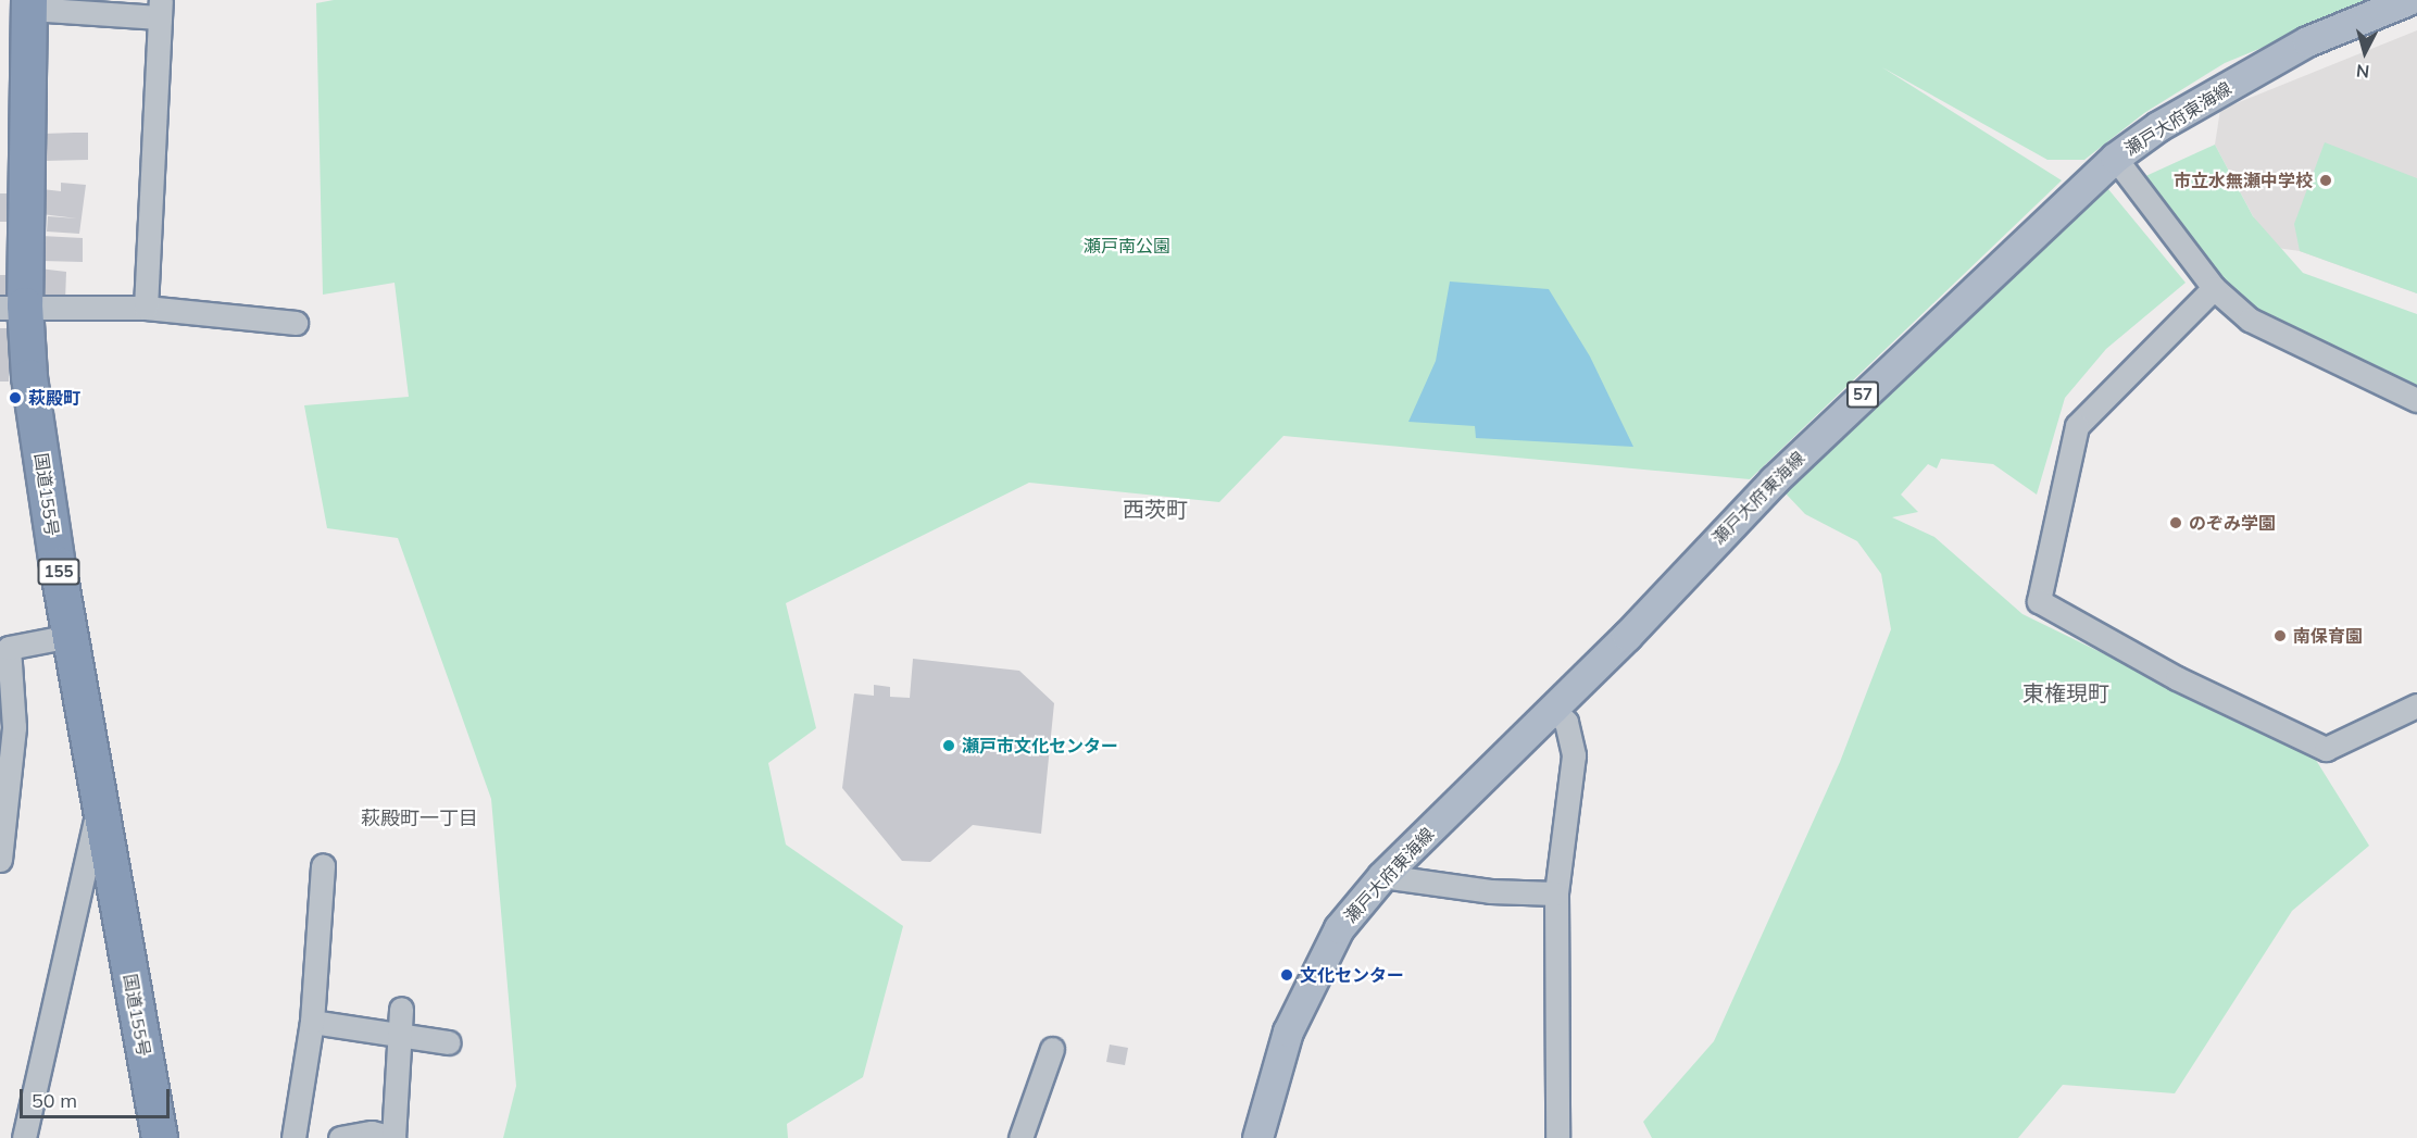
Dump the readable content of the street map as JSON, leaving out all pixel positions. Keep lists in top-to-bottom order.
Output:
{
  "streets": {
    "highway": ["国道155号", "155"],
    "main road": ["瀬戸大府東海線", "57"]
  },
  "districts": ["西茨町", "東権現町", "萩殿町一丁目"],
  "parks": ["瀬戸南公園"],
  "places": [
    "市立水無瀬中学校",
    "萩殿町",
    "のぞみ学園",
    "南保育園",
    "瀬戸市文化センター",
    "文化センター"
  ],
  "scale_bar": "50 m",
  "north": "bottom"
}
